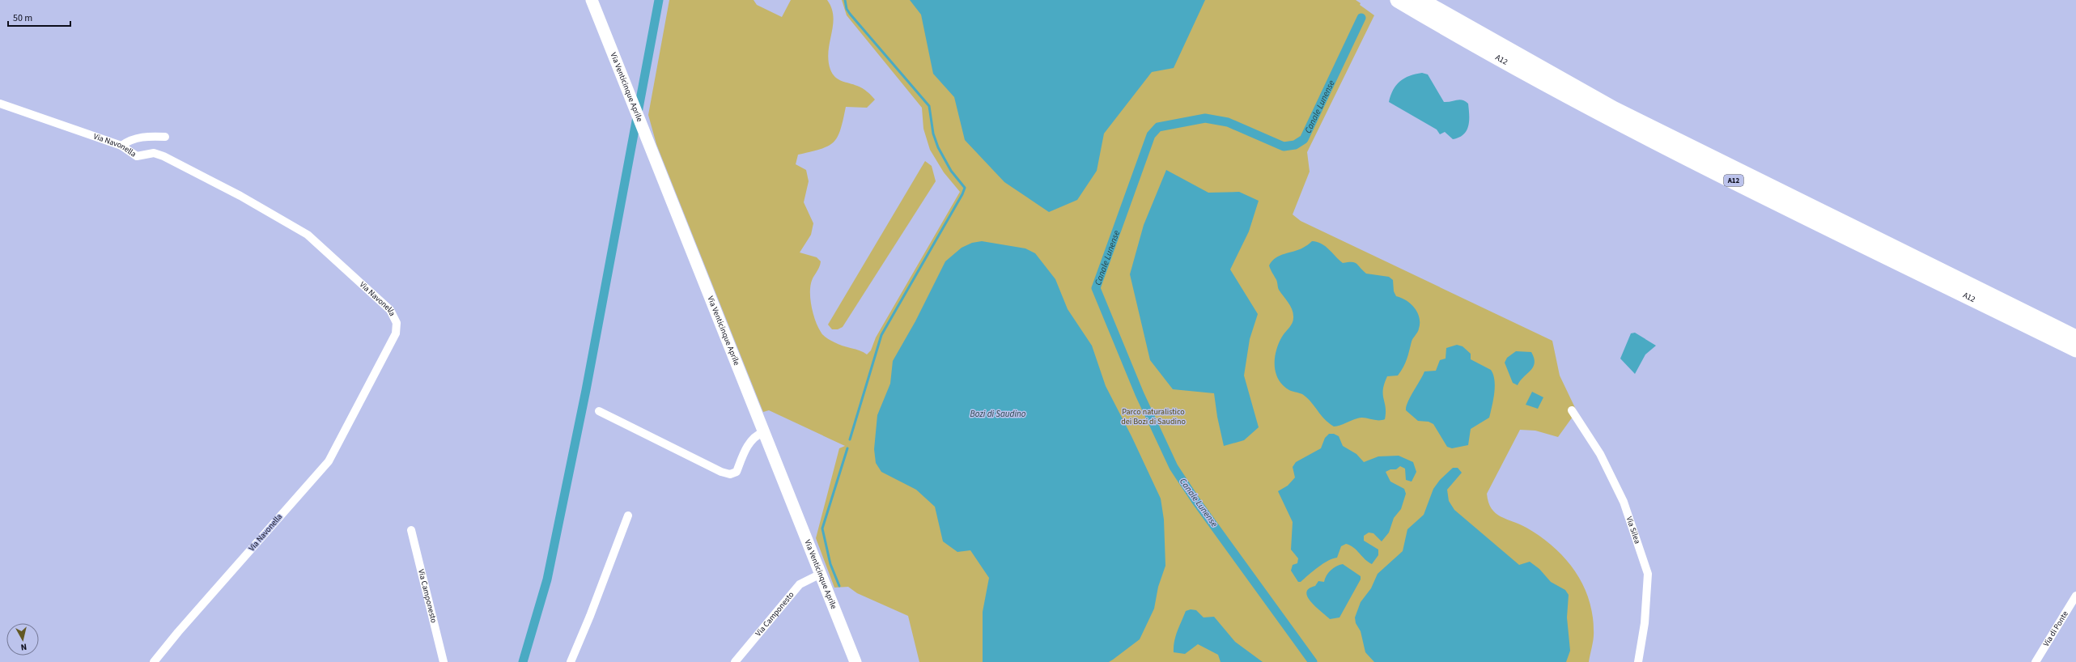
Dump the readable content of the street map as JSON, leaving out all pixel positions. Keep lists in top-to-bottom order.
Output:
{
  "streets": {
    "highway": ["A12"],
    "main road": ["Via Venticinque Aprile"],
    "street": [
      "Via Navonella",
      "Via Silea",
      "Via Camponesto",
      "Via di Ponte"
    ]
  },
  "crossings": [
    ["Via Venticinque Aprile", "Via Camponesto"]
  ],
  "water": ["Canale Lunense", "Bozi di Saudino"],
  "parks": ["Parco naturalistico dei Bozi di Saudino"],
  "scale_bar": "50 m",
  "north": "bottom"
}
